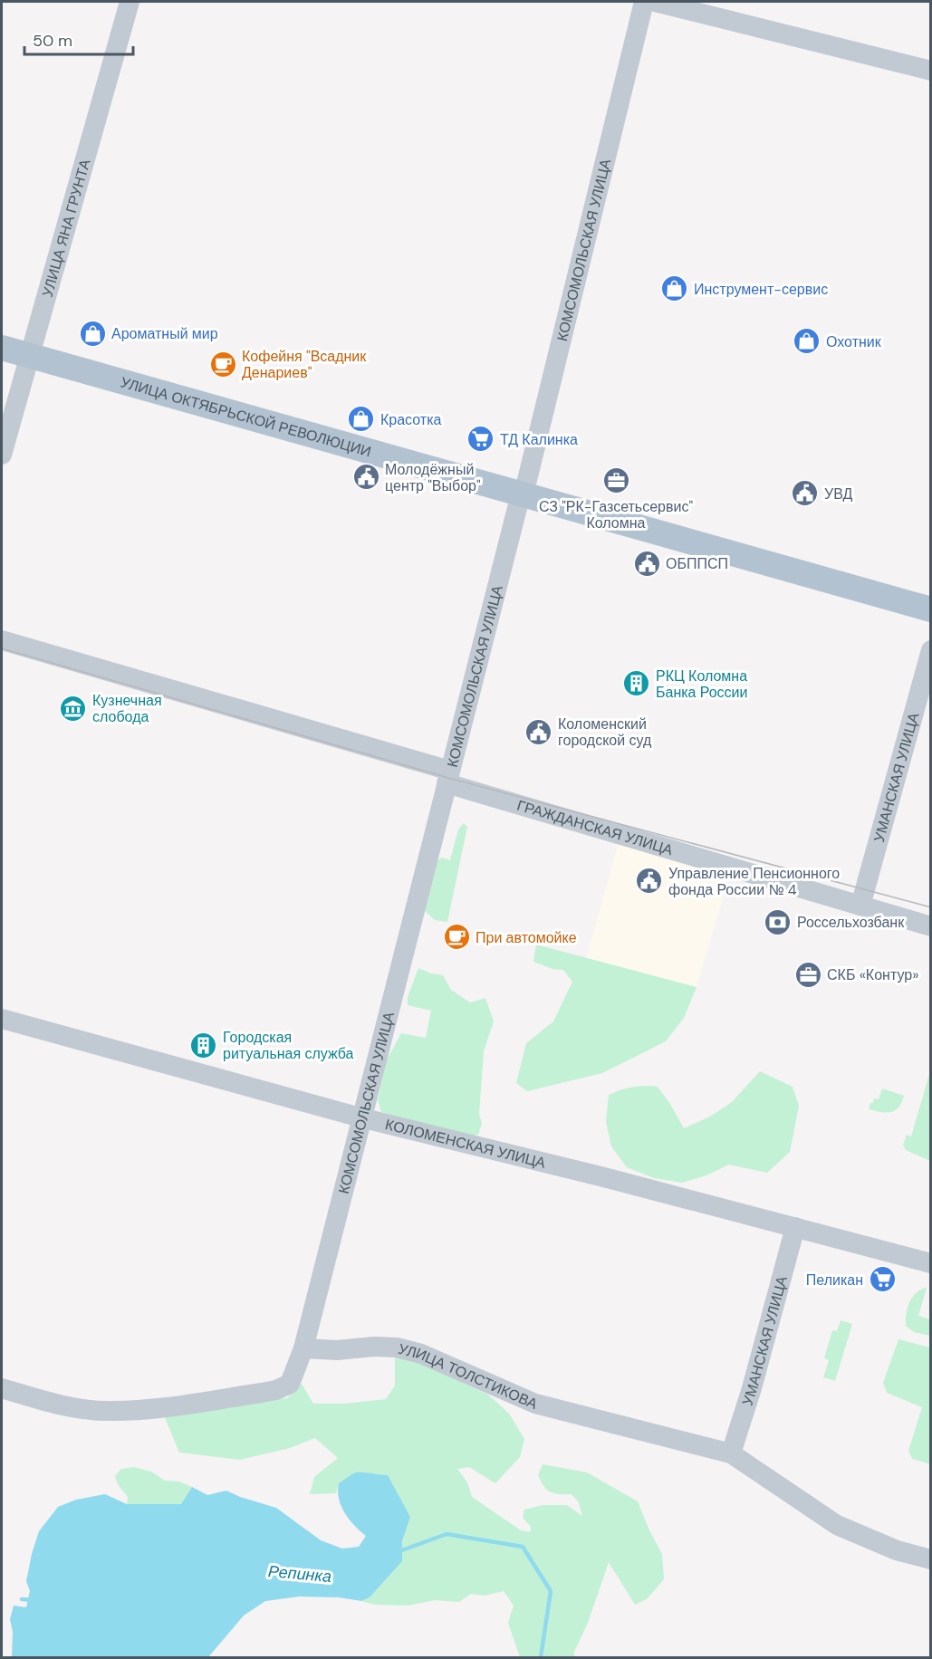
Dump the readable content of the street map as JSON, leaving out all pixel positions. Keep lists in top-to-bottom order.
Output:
{
  "streets": {
    "main road": ["УЛИЦА ОКТЯБРЬСКОЙ РЕВОЛЮЦИИ"],
    "street": [
      "УЛИЦА ЯНА ГРУНТА",
      "КОМСОМОЛЬСКАЯ УЛИЦА",
      "УМАНСКАЯ УЛИЦА",
      "ГРАЖДАНСКАЯ УЛИЦА",
      "КОЛОМЕНСКАЯ УЛИЦА",
      "УЛИЦА ТОЛСТИКОВА"
    ]
  },
  "crossings": [
    ["УЛИЦА ЯНА ГРУНТА", "УЛИЦА ОКТЯБРЬСКОЙ РЕВОЛЮЦИИ"],
    ["КОМСОМОЛЬСКАЯ УЛИЦА", "УЛИЦА ОКТЯБРЬСКОЙ РЕВОЛЮЦИИ"],
    ["КОМСОМОЛЬСКАЯ УЛИЦА", "ГРАЖДАНСКАЯ УЛИЦА"],
    ["КОМСОМОЛЬСКАЯ УЛИЦА", "КОЛОМЕНСКАЯ УЛИЦА"],
    ["КОМСОМОЛЬСКАЯ УЛИЦА", "УЛИЦА ТОЛСТИКОВА"],
    ["УМАНСКАЯ УЛИЦА", "ГРАЖДАНСКАЯ УЛИЦА"],
    ["УМАНСКАЯ УЛИЦА", "КОЛОМЕНСКАЯ УЛИЦА"],
    ["УМАНСКАЯ УЛИЦА", "УЛИЦА ТОЛСТИКОВА"]
  ],
  "water": ["Репинка"],
  "places": {
    "shop": [
      "Инструмент-сервис",
      "Ароматный мир",
      "Охотник",
      "Красотка"
    ],
    "cafe": ["Кофейня \"Всадник Денариев\"", "При автомойке"],
    "supermarket": ["ТД Калинка", "Пеликан"],
    "public building": [
      "Молодёжный центр \"Выбор\"",
      "УВД",
      "ОБППСП",
      "Коломенский городской суд",
      "Управление Пенсионного фонда России № 4"
    ],
    "office": ["СЗ \"РК-Газсетьсервис\" Коломна", "СКБ «Контур»"],
    "building": ["РКЦ Коломна Банка России", "Городская ритуальная служба"],
    "museum": ["Кузнечная слобода"],
    "bank": ["Россельхозбанк"]
  },
  "scale_bar": "50 m"
}
